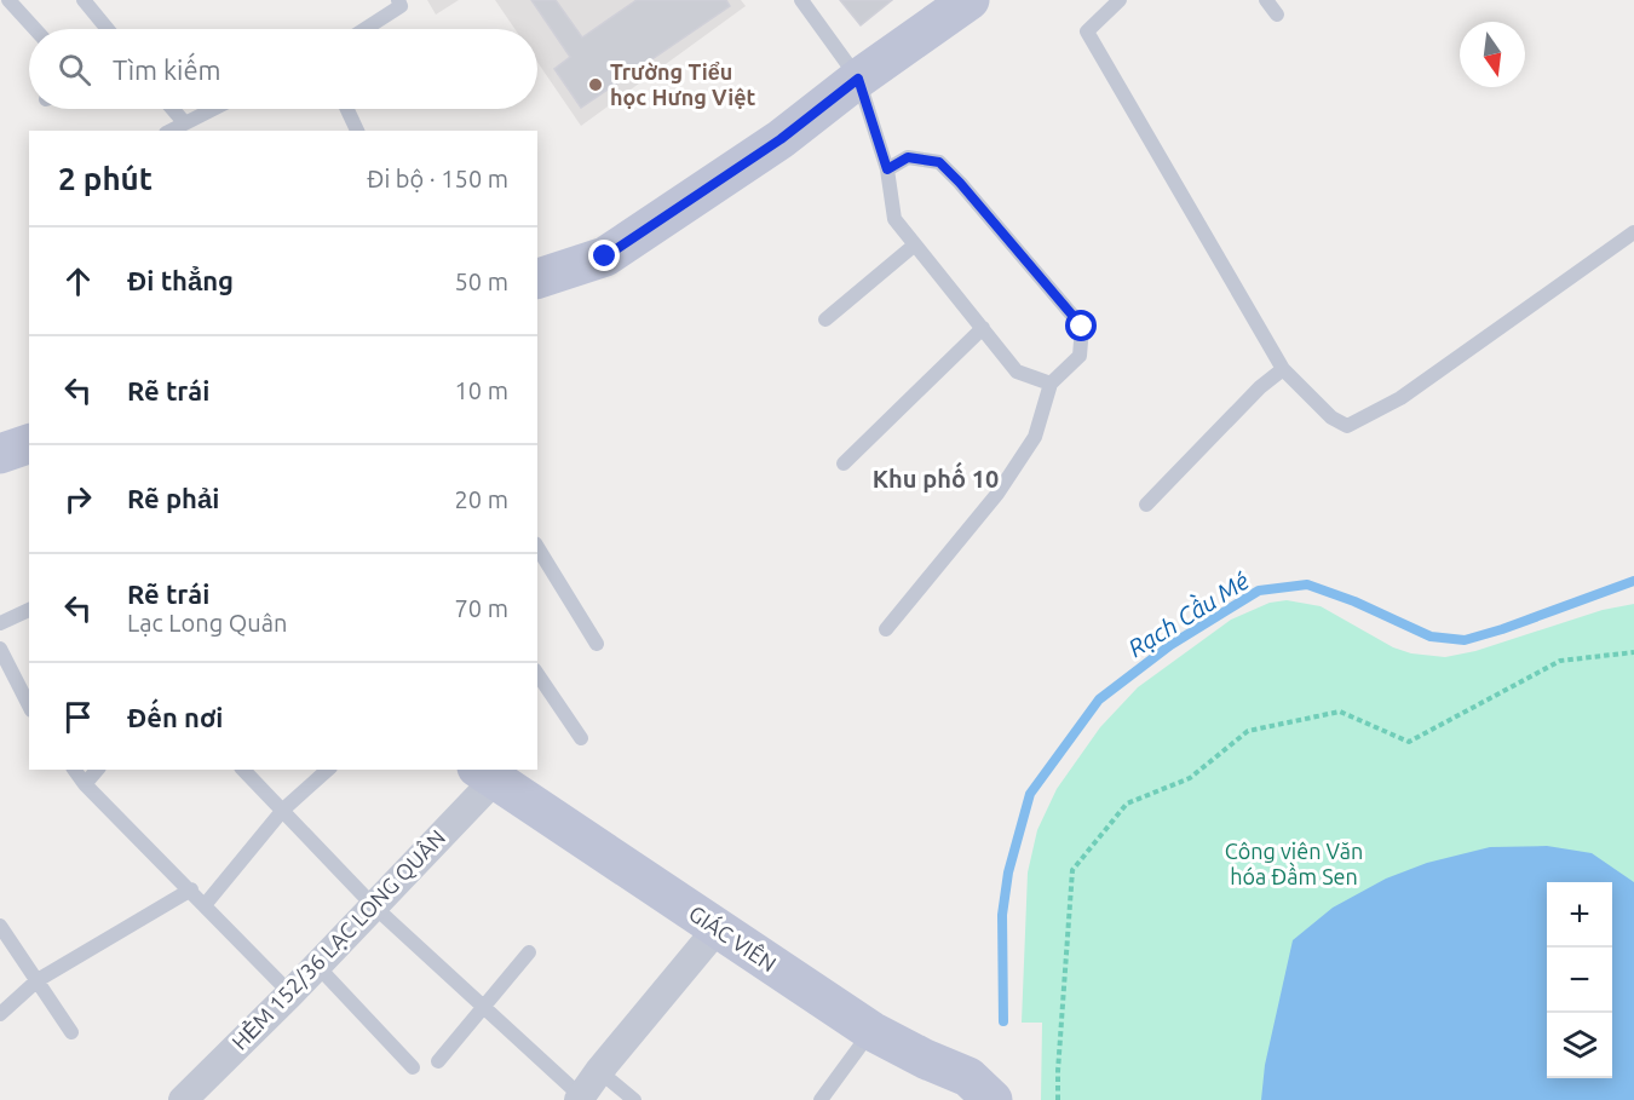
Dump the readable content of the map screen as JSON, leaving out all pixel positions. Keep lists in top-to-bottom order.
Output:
{
  "streets": {
    "street": ["GIÁC VIÊN", "HẺM 152/36 LẠC LONG QUÂN"]
  },
  "crossings": [
    ["GIÁC VIÊN", "HẺM 152/36 LẠC LONG QUÂN"]
  ],
  "districts": ["Khu phố 10"],
  "water": ["Rạch Cầu Mé"],
  "parks": ["Công viên Văn hóa Đầm Sen"],
  "places": ["Trường Tiểu học Hưng Việt"],
  "north": "bottom",
  "page": {
    "search": "Tìm kiếm",
    "heading": ["2 phút", "Đi bộ · 150 m"],
    "list": [
      ["Đi thẳng", "50 m"],
      ["Rẽ trái", "10 m"],
      ["Rẽ phải", "20 m"],
      ["Rẽ trái", "Lạc Long Quân", "70 m"],
      "Đến nơi"
    ],
    "map_buttons": ["+", "−"]
  }
}
